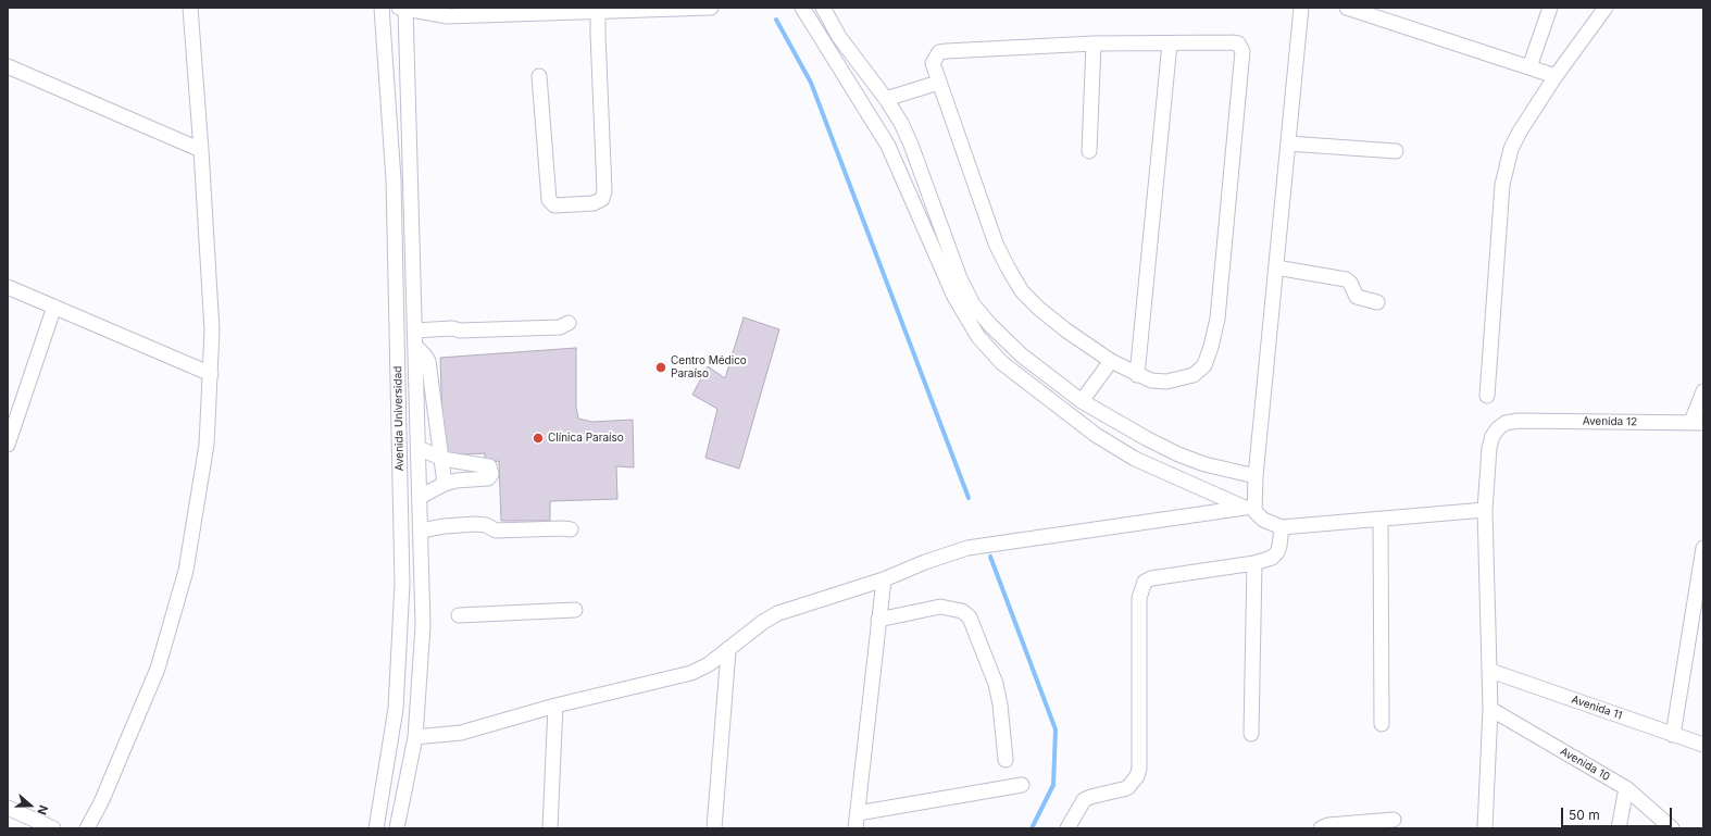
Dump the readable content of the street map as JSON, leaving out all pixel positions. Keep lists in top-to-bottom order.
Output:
{
  "streets": {
    "street": [
      "Avenida Universidad",
      "Avenida 12",
      "Avenida 11",
      "Avenida 10"
    ]
  },
  "places": ["Centro Médico Paraíso", "Clínica Paraíso"],
  "scale_bar": "50 m",
  "north": "right"
}
